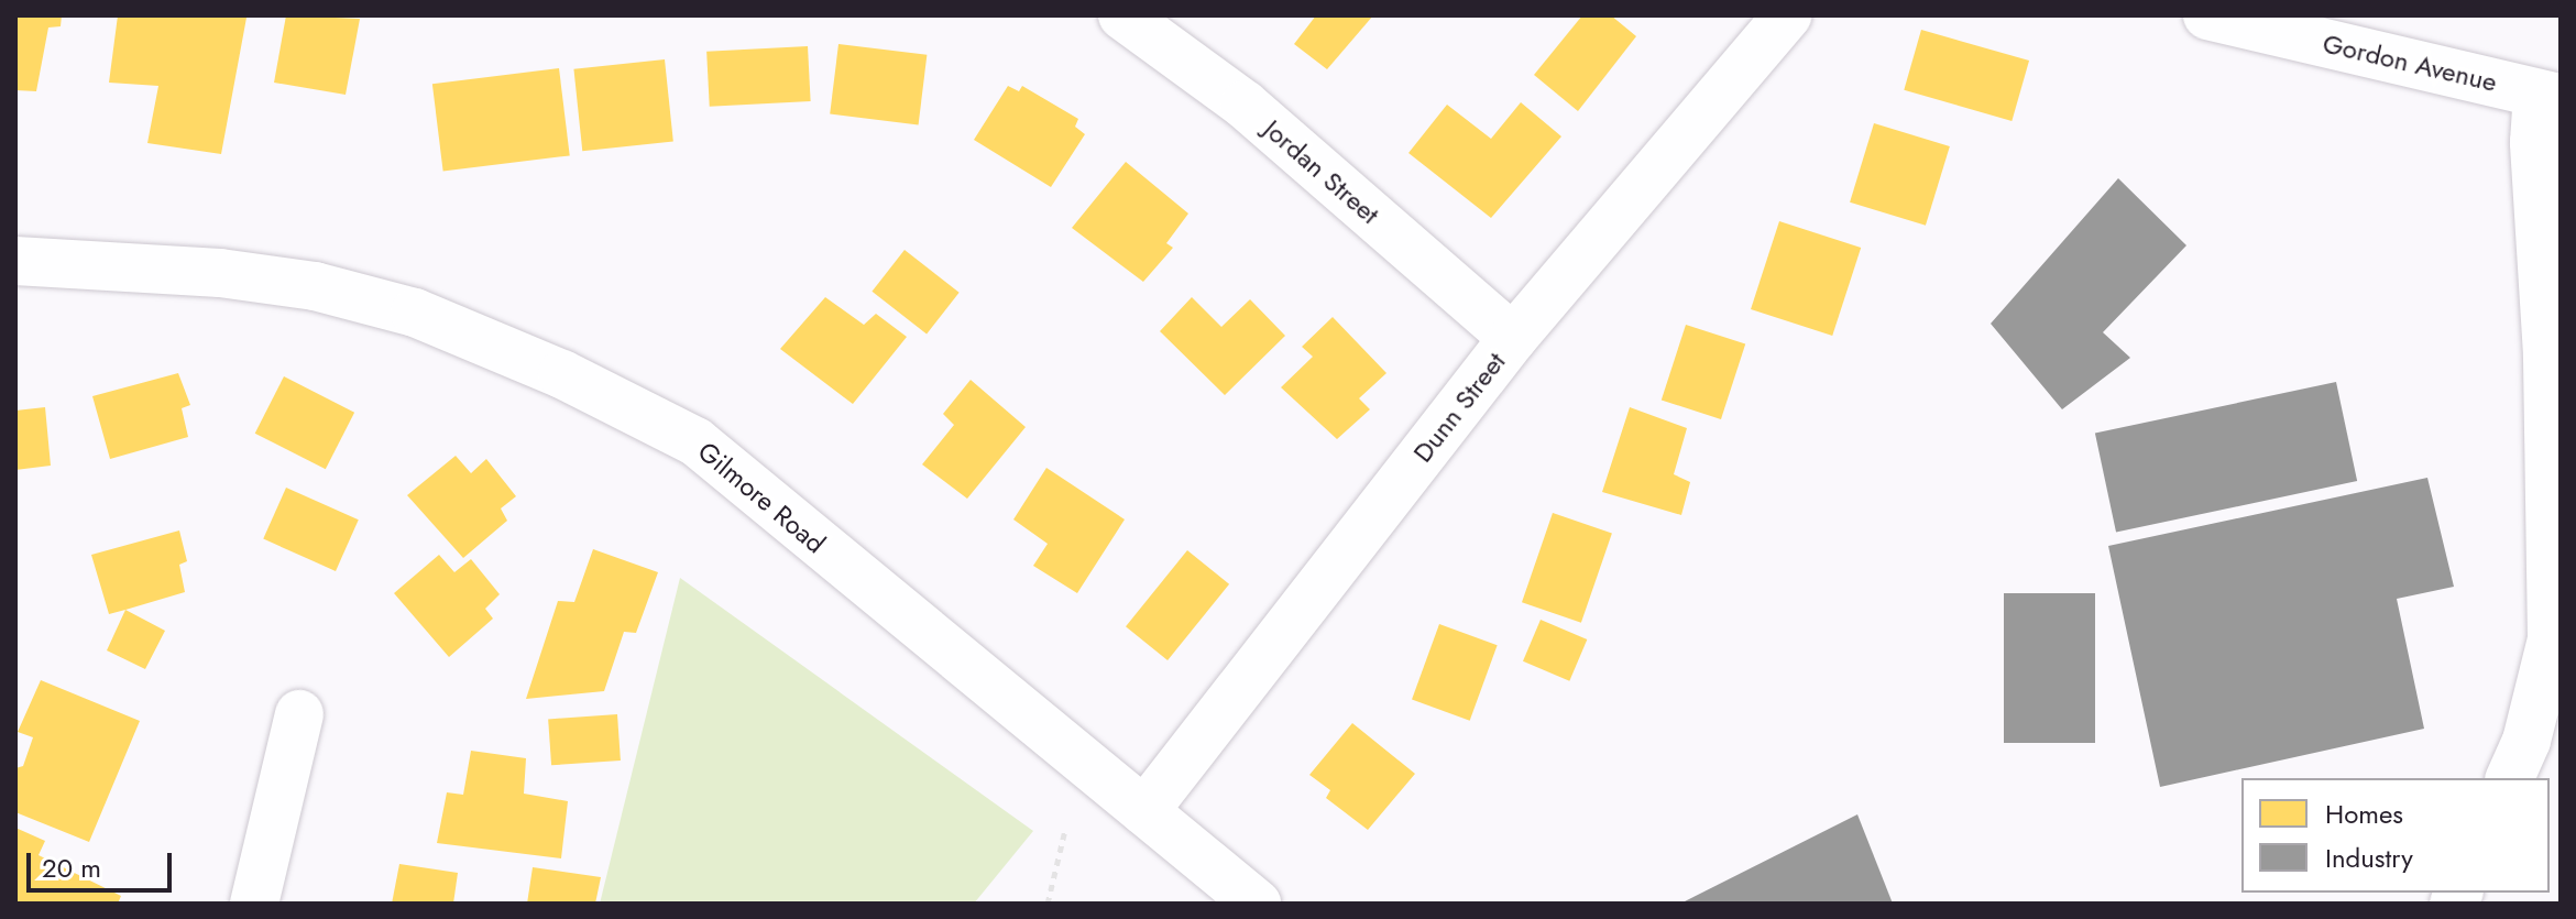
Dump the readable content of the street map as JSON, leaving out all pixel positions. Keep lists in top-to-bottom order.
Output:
{
  "streets": {
    "street": [
      "Gordon Avenue",
      "Jordan Street",
      "Dunn Street",
      "Gilmore Road"
    ]
  },
  "crossings": [
    ["Jordan Street", "Dunn Street"],
    ["Dunn Street", "Gilmore Road"]
  ],
  "legend": ["Homes", "Industry"],
  "scale_bar": "20 m"
}
